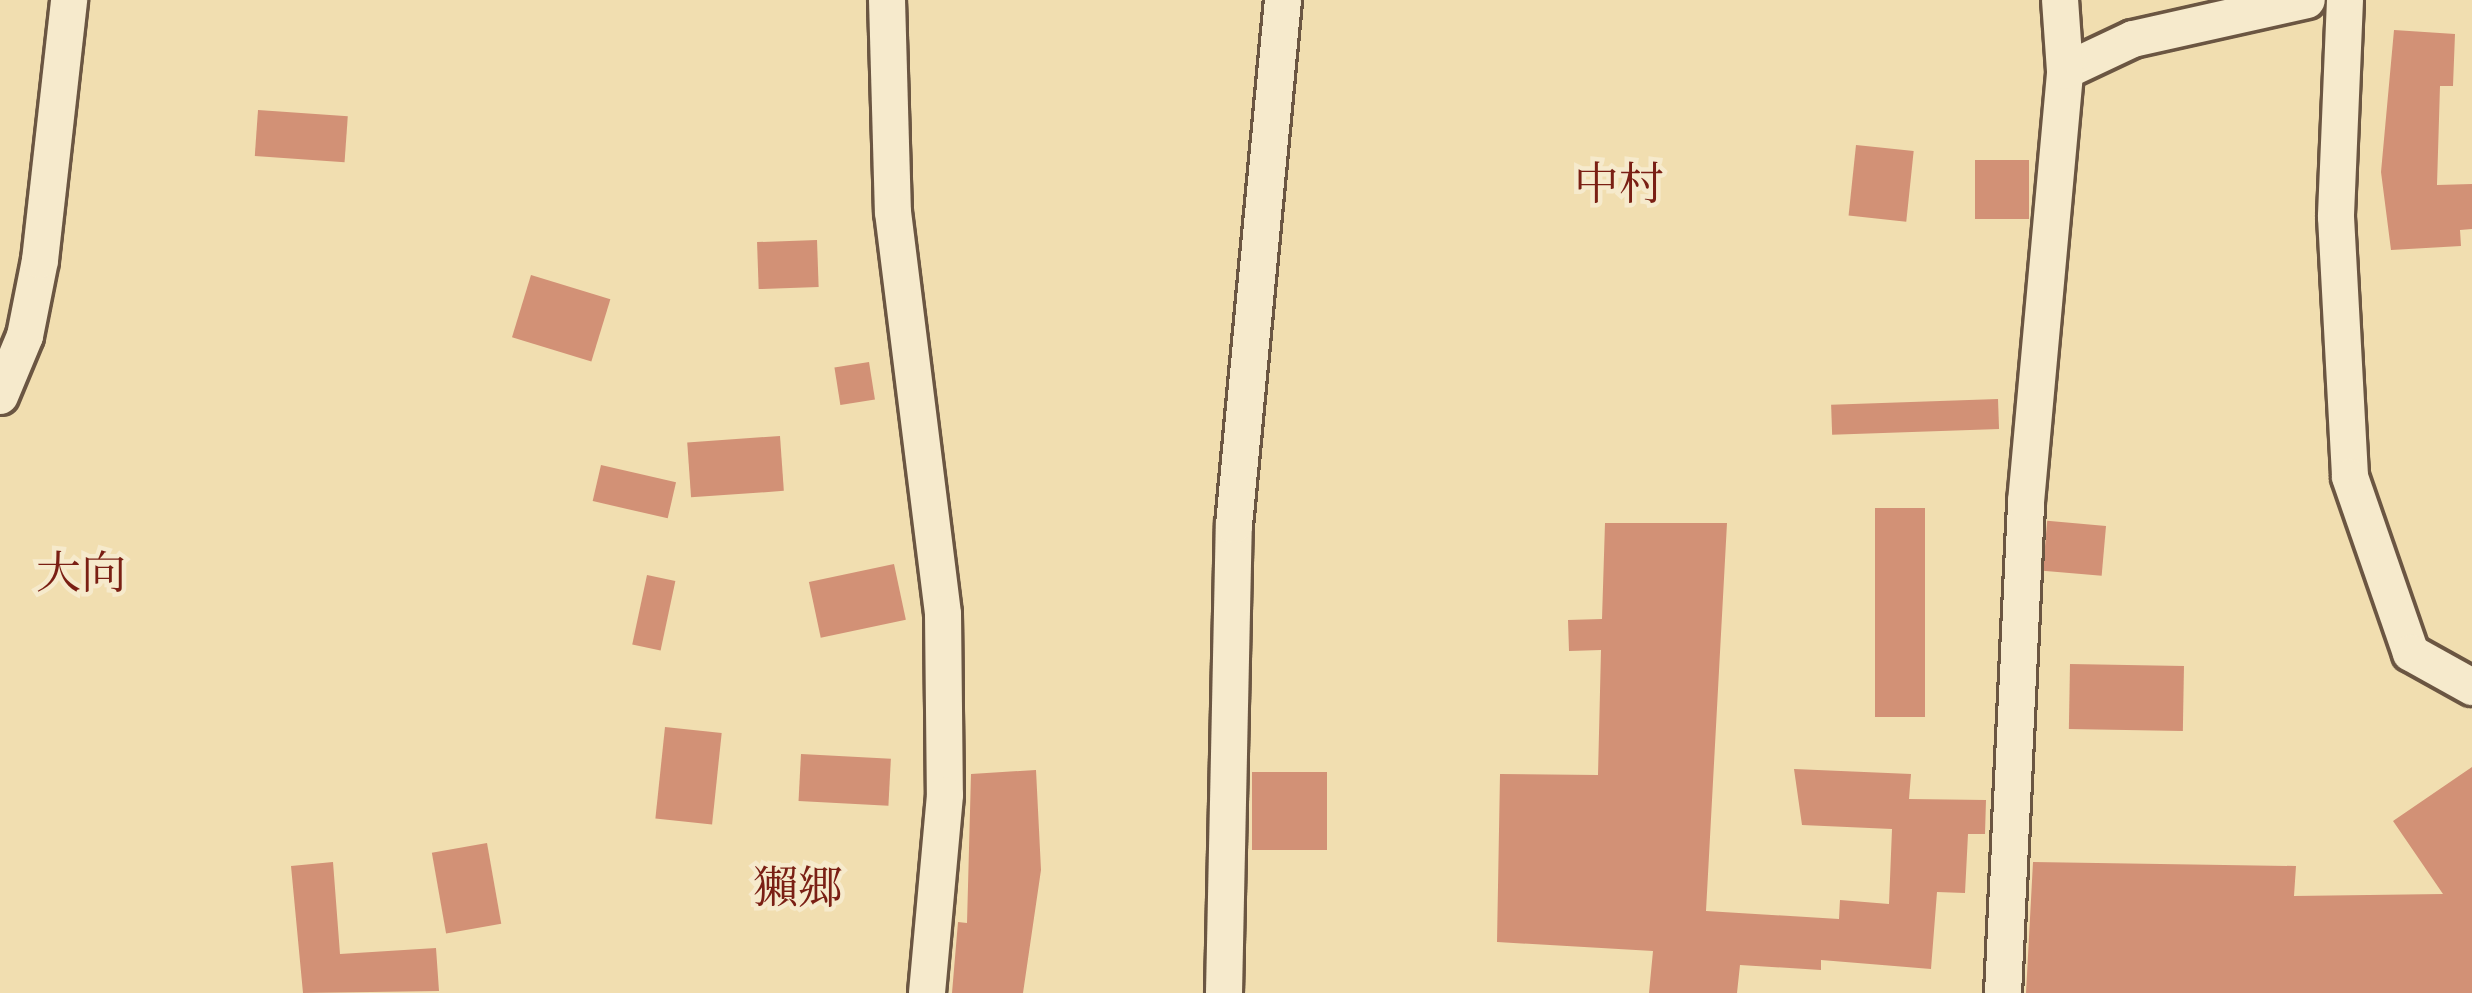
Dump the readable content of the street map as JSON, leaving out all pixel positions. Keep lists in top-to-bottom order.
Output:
{
  "districts": ["中村", "大向", "獺郷"]
}
